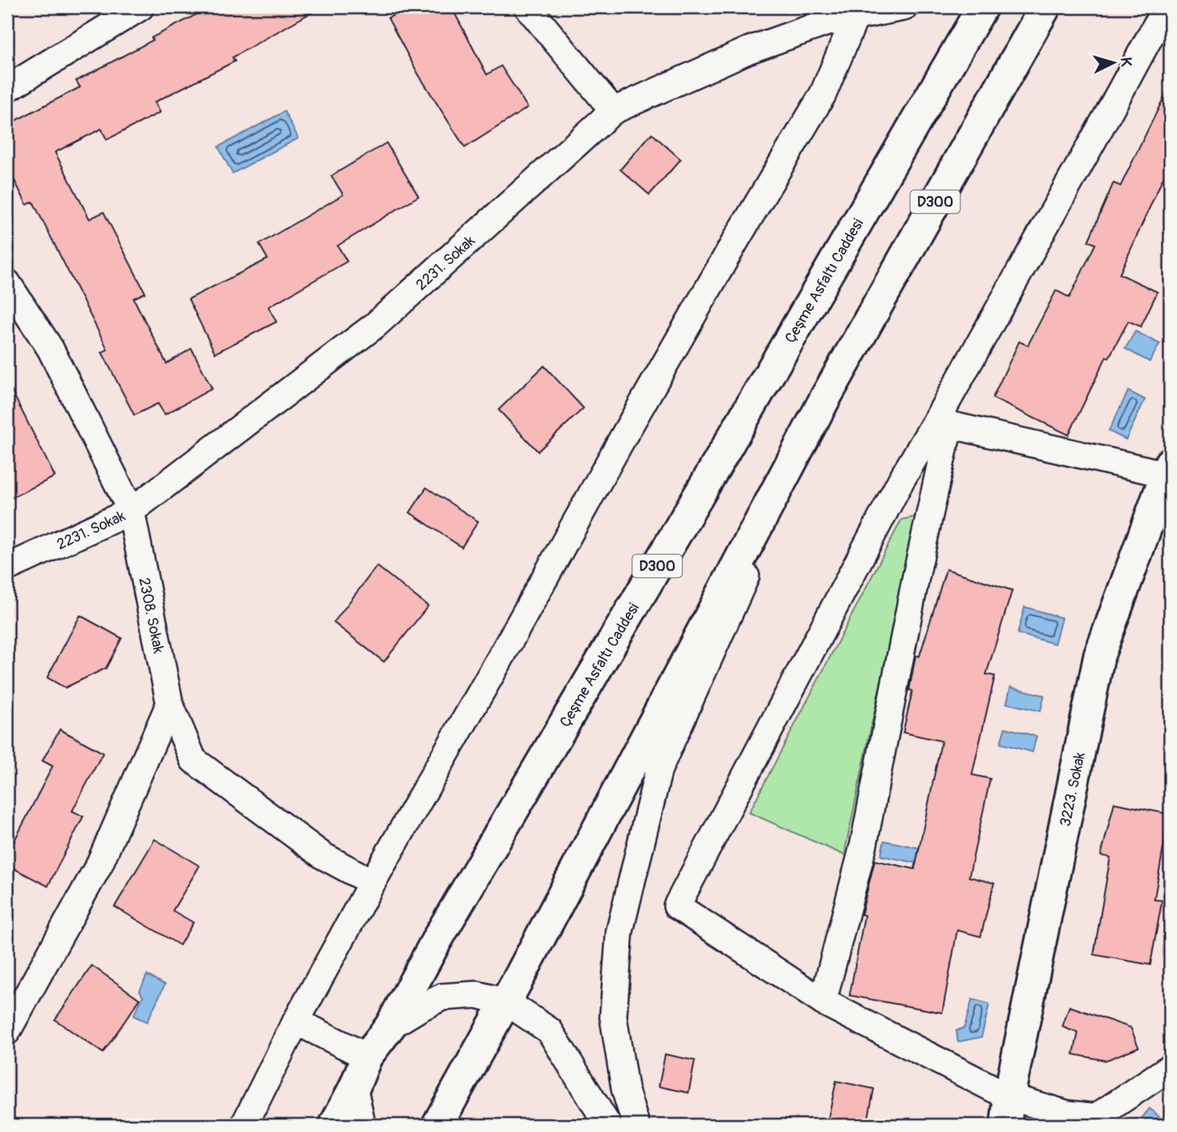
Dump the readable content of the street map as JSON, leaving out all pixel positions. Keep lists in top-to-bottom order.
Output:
{
  "streets": {
    "main road": ["D300", "Çeşme Asfaltı Caddesi", "3223. Sokak"],
    "street": ["2231. Sokak", "2308. Sokak"]
  },
  "crossings": [
    ["2231. Sokak", "2308. Sokak"]
  ],
  "north": "right"
}
